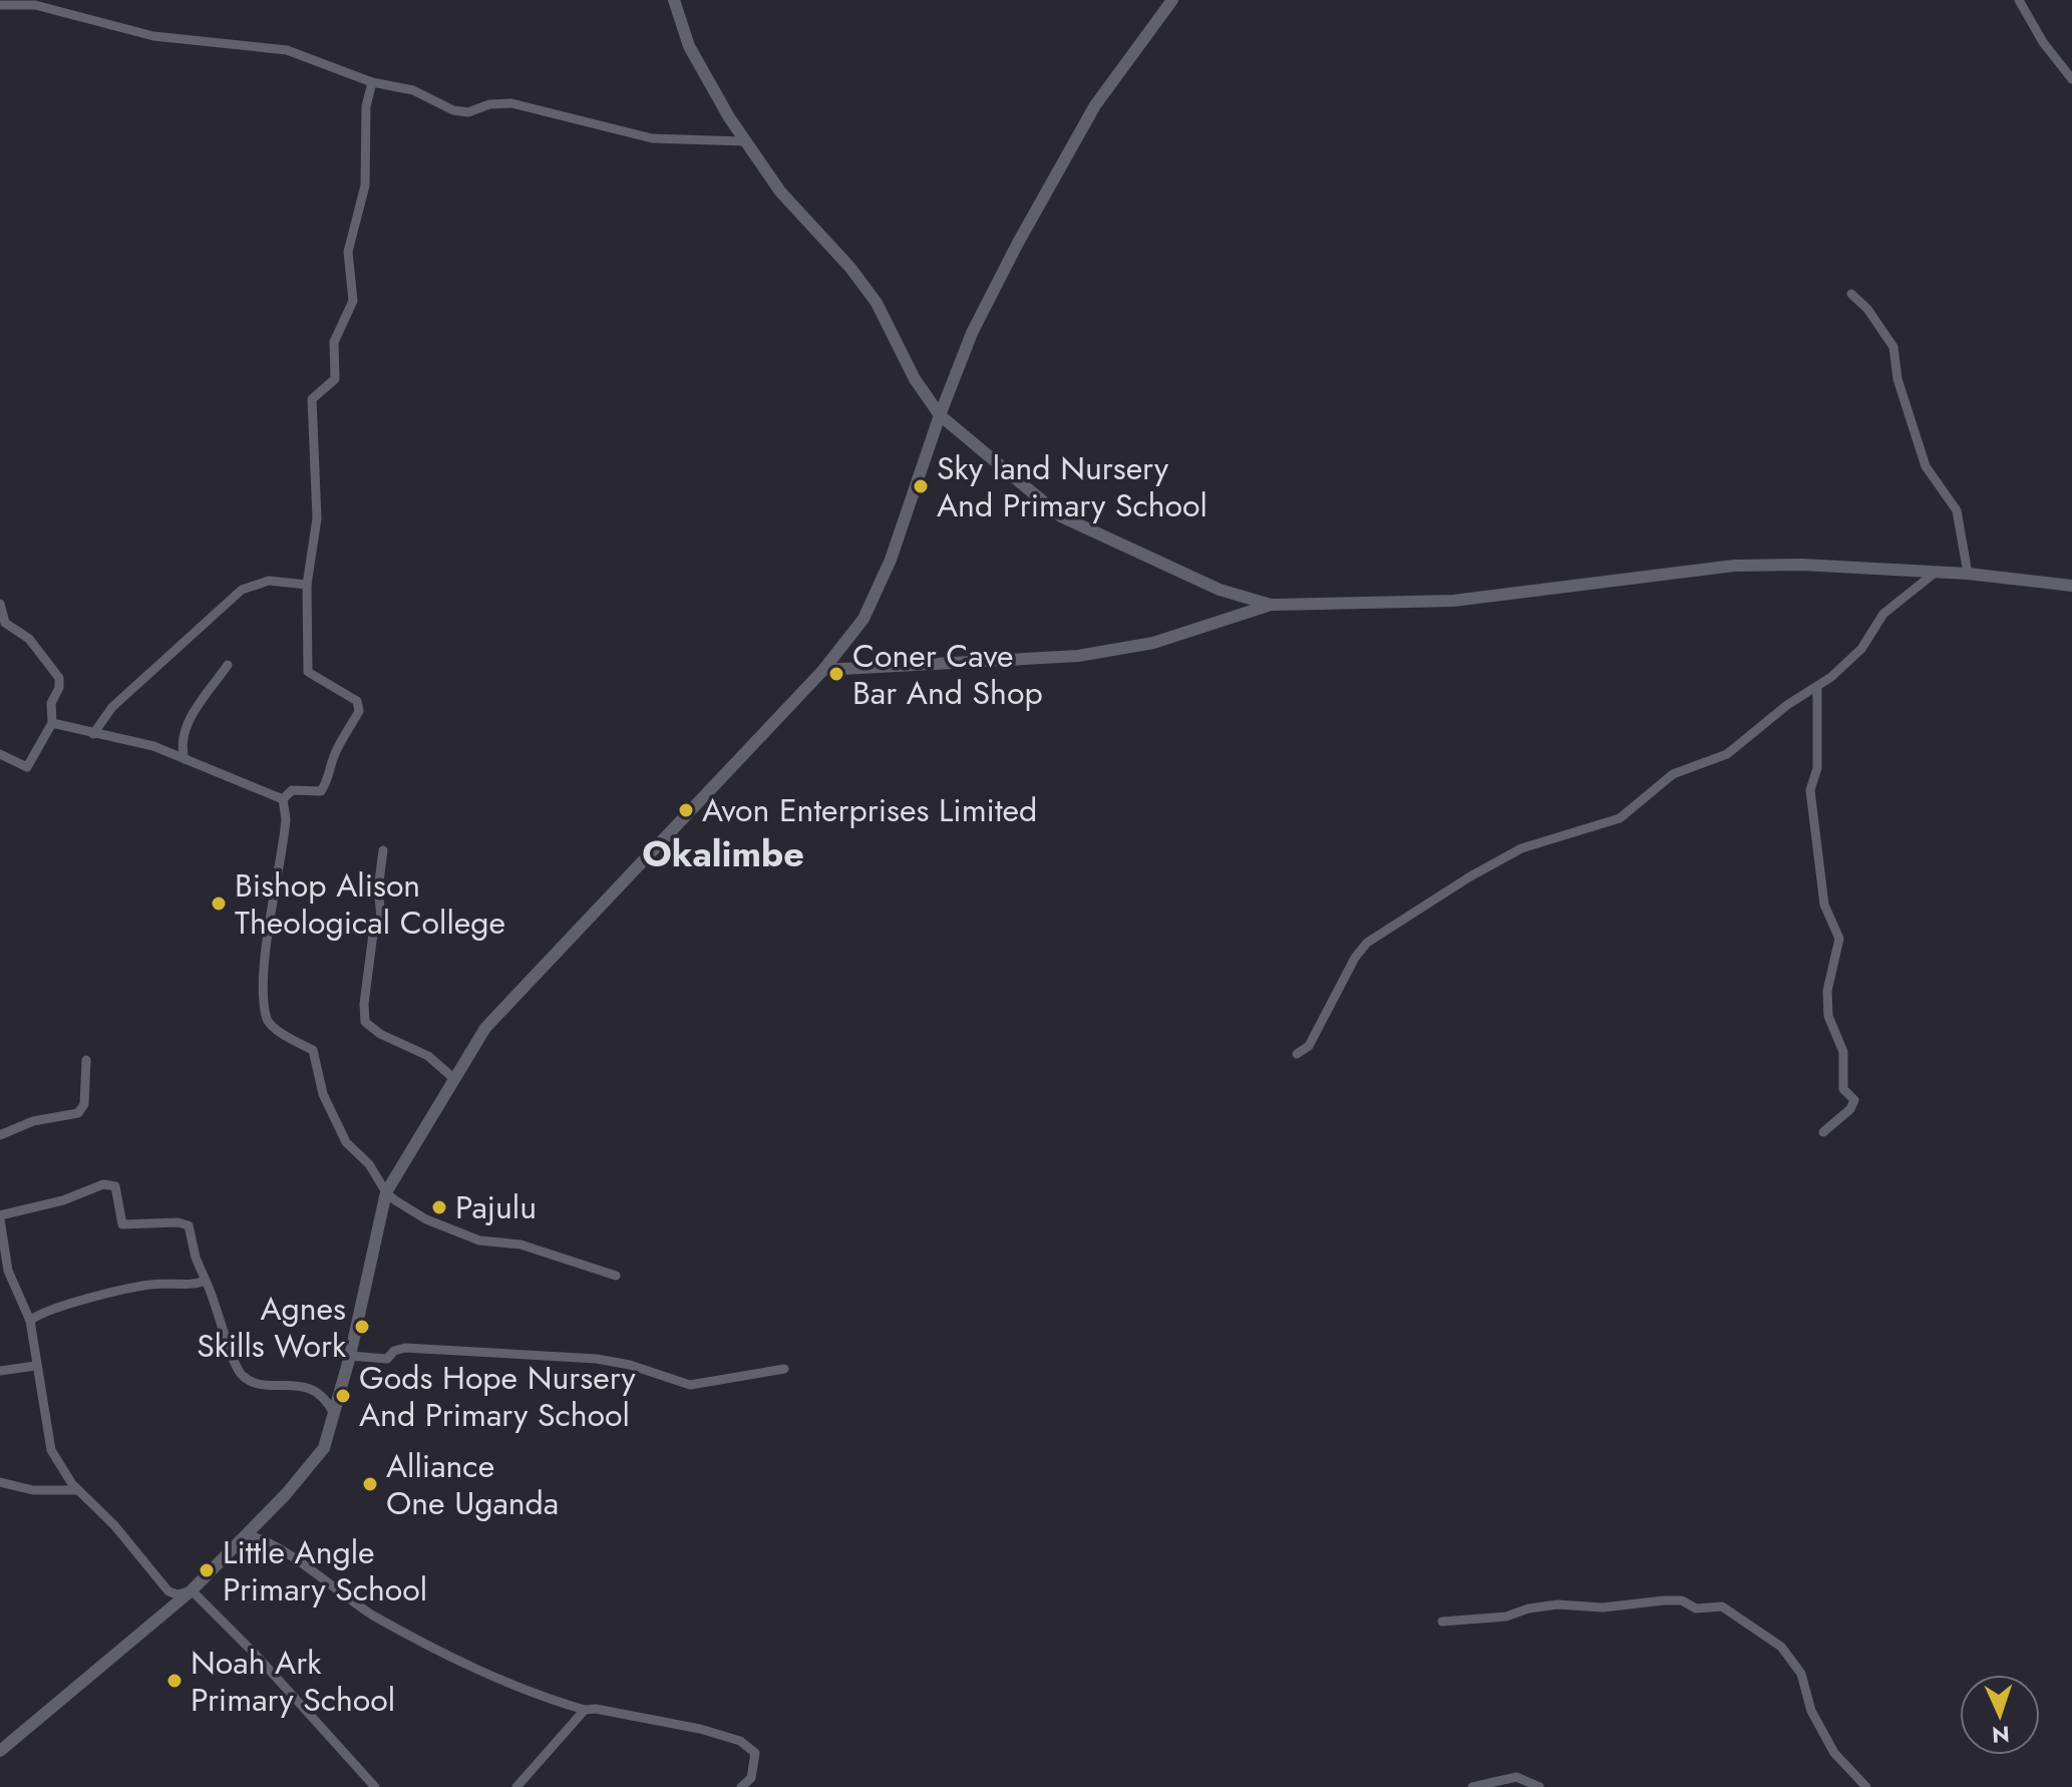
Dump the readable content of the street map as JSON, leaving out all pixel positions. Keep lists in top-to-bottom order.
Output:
{
  "districts": ["Okalimbe"],
  "places": [
    "Sky land Nursery And Primary School",
    "Coner Cave Bar And Shop",
    "Avon Enterprises Limited",
    "Bishop Alison Theological College",
    "Pajulu",
    "Agnes Skills Work",
    "Gods Hope Nursery And Primary School",
    "Alliance One Uganda",
    "Little Angle Primary School",
    "Noah Ark Primary School"
  ],
  "north": "bottom"
}
